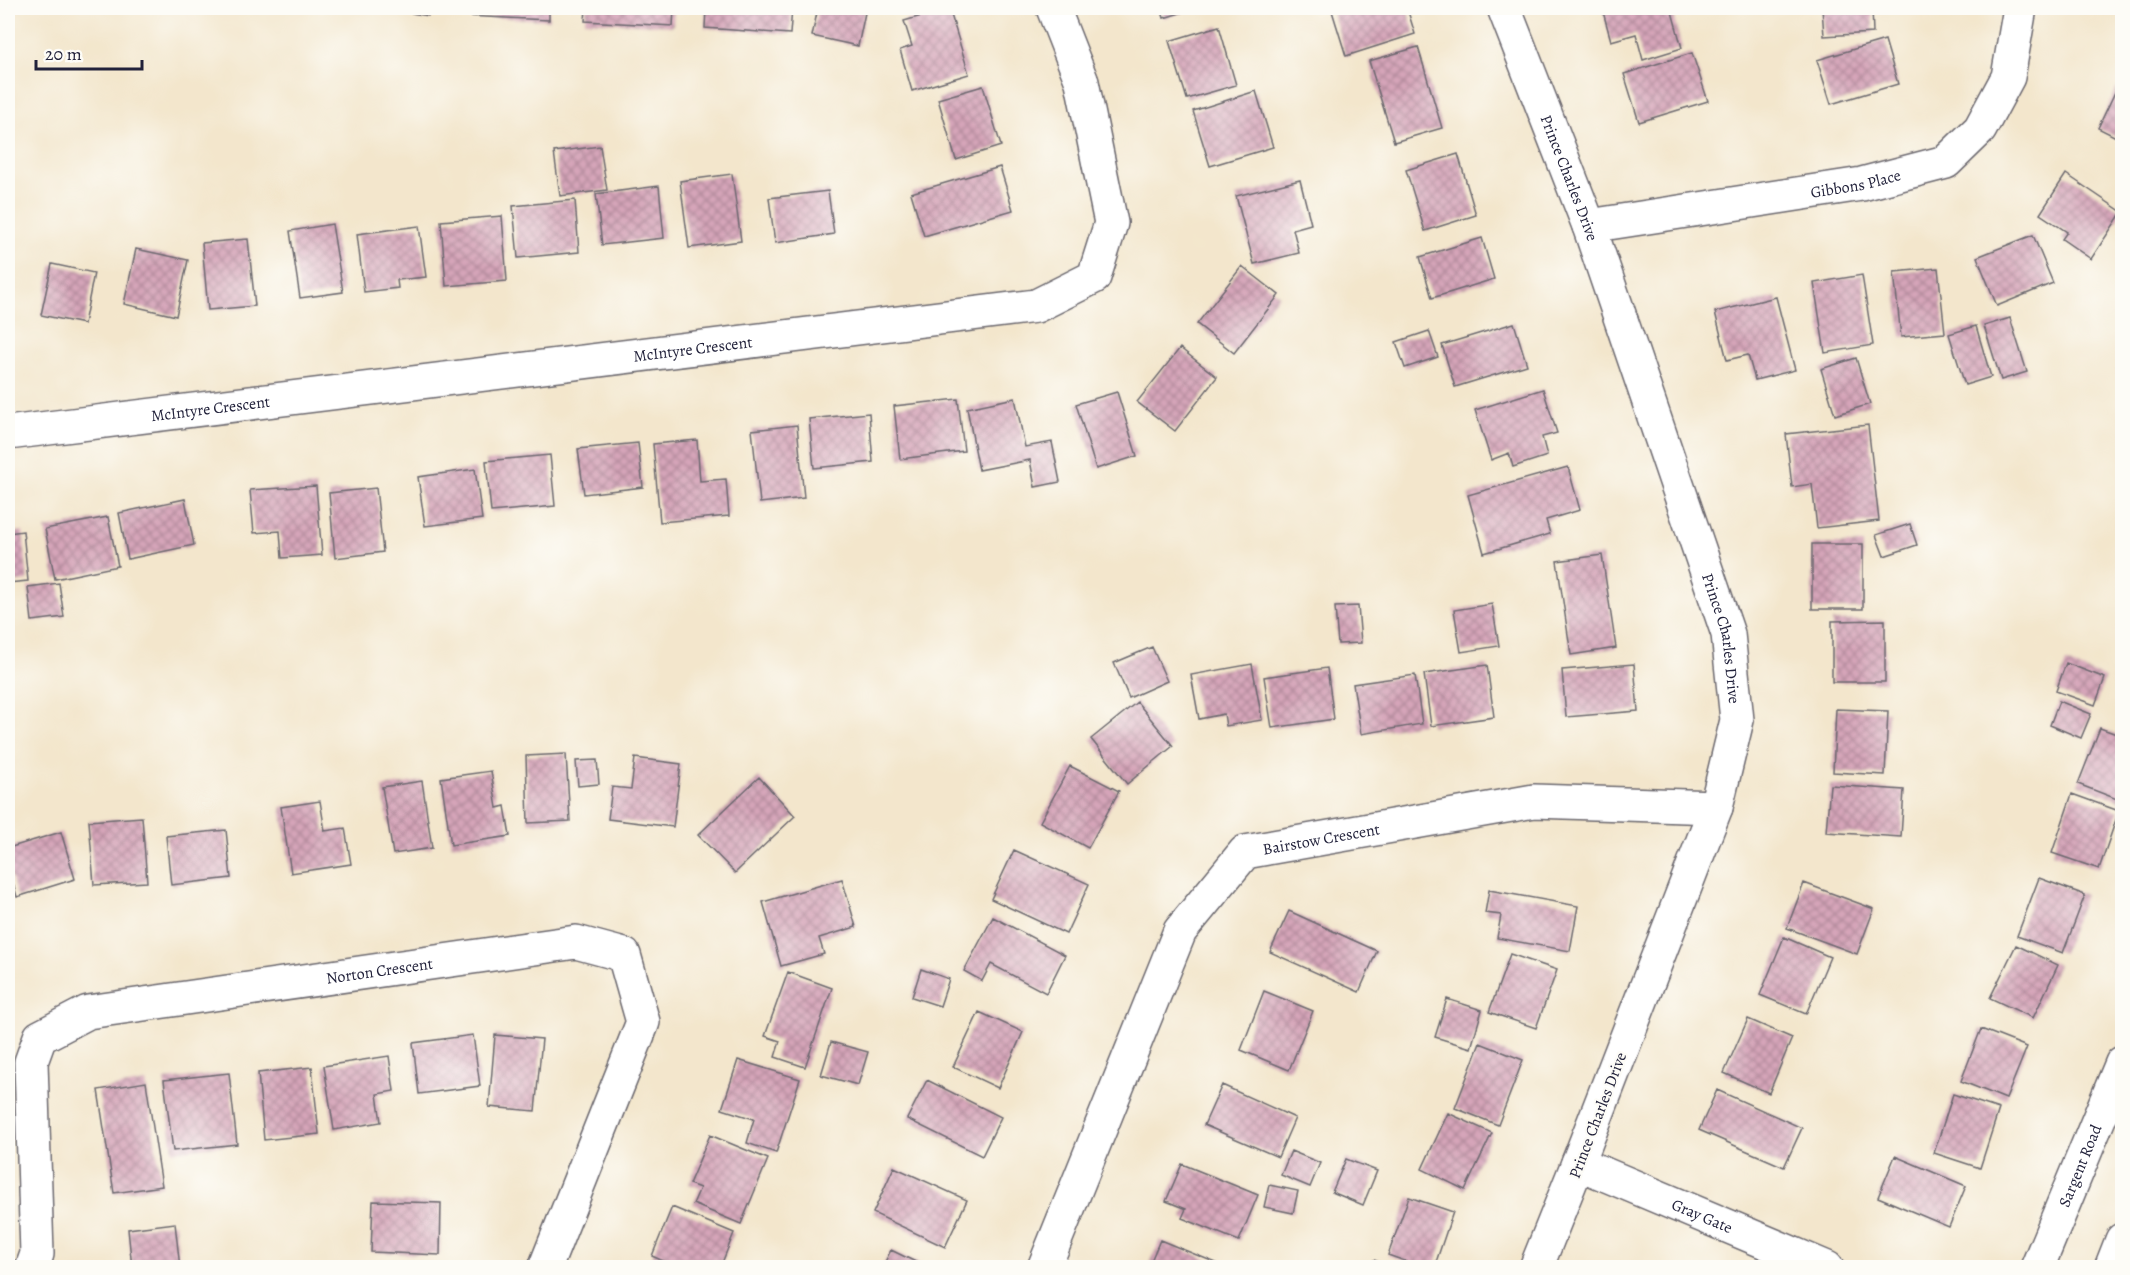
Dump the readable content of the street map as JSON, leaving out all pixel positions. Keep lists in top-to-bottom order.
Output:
{
  "streets": {
    "street": [
      "Prince Charles Drive",
      "Gibbons Place",
      "McIntyre Crescent",
      "Bairstow Crescent",
      "Norton Crescent",
      "Sargent Road",
      "Gray Gate"
    ]
  },
  "crossings": [
    ["Prince Charles Drive", "Gibbons Place"],
    ["Prince Charles Drive", "Bairstow Crescent"],
    ["Prince Charles Drive", "Gray Gate"]
  ],
  "scale_bar": "20 m"
}
